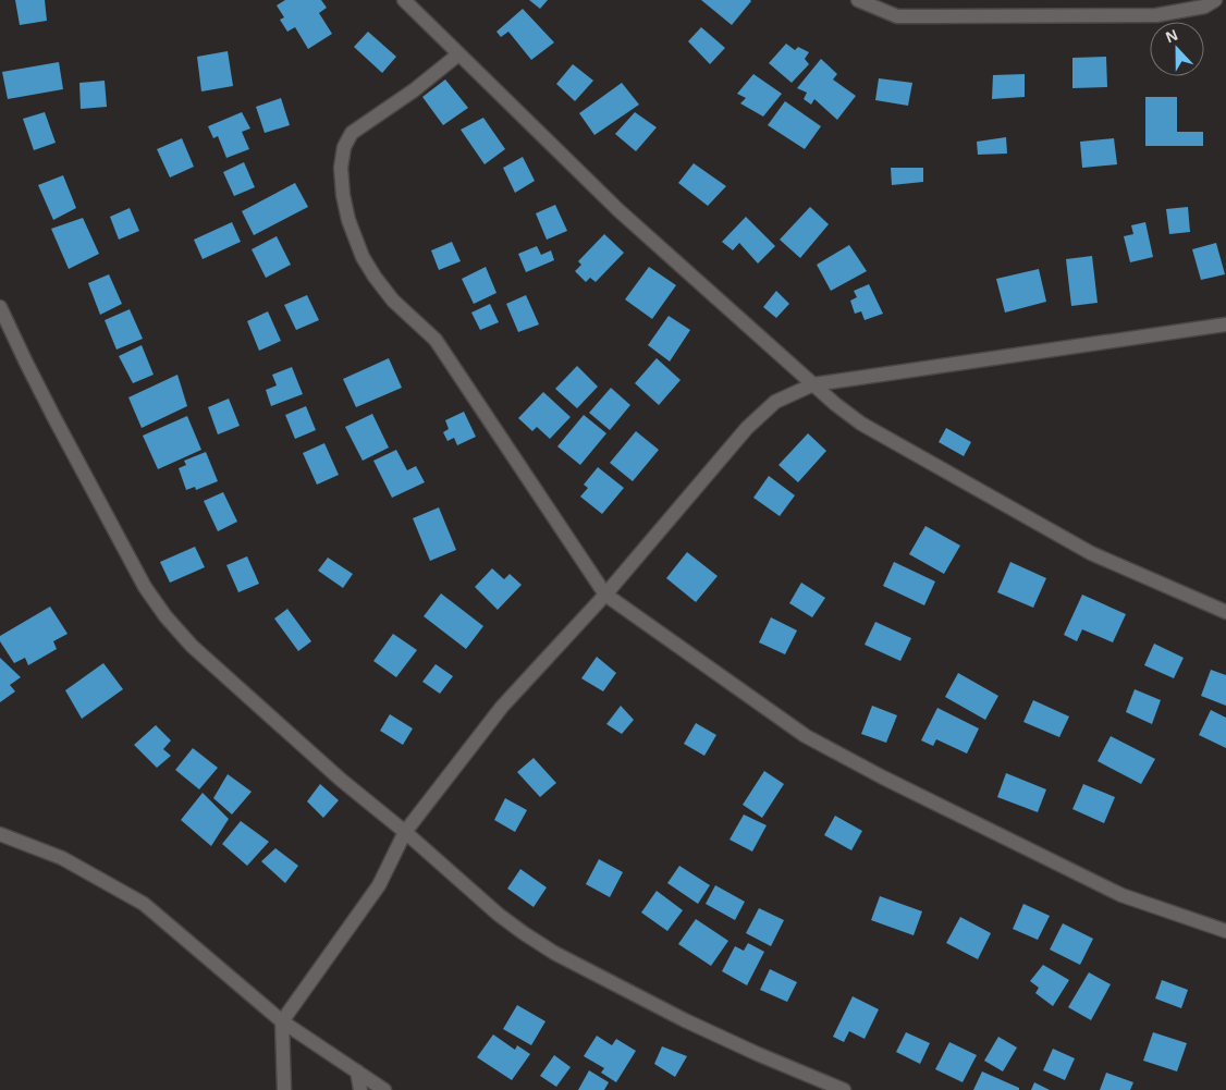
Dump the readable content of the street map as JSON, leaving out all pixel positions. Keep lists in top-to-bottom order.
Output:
{
  "north": "top"
}
